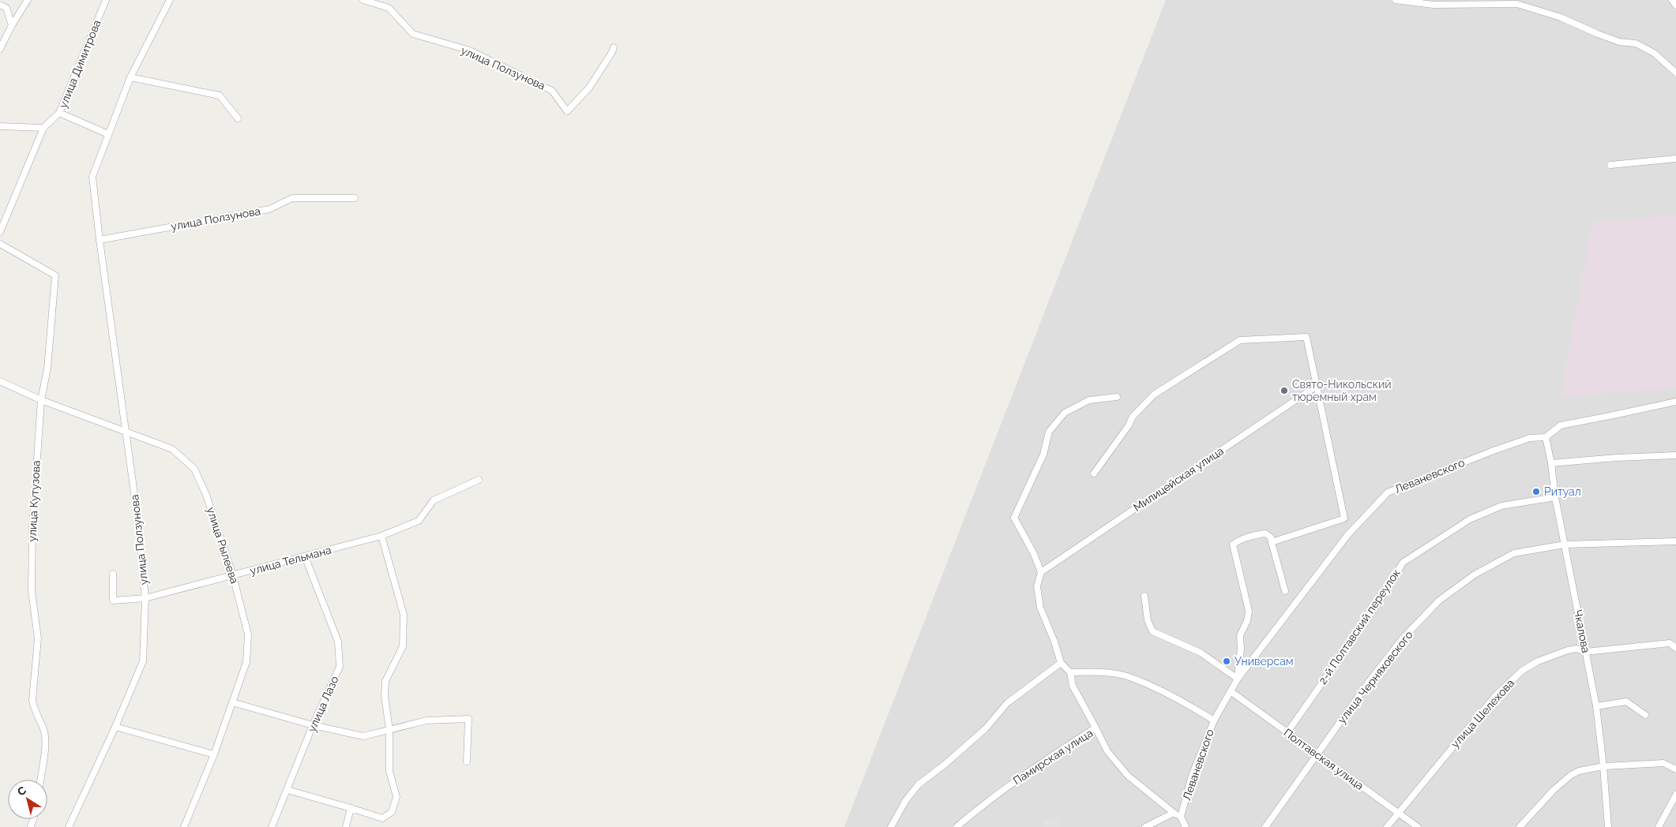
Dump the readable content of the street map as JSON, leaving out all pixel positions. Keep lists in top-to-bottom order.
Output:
{
  "streets": {
    "street": [
      "улица Димитрова",
      "улица Ползунова",
      "Леваневского",
      "Милицейская улица",
      "улица Кутузова",
      "улица Рылеева",
      "улица Тельмана",
      "2-й Полтавский переулок",
      "Чкалова",
      "улица Черняховского",
      "улица Лазо",
      "улица Шелехова",
      "Памирская улица",
      "Полтавская улица"
    ]
  },
  "crossings": [
    ["улица Ползунова", "улица Рылеева"],
    ["улица Ползунова", "улица Тельмана"],
    ["Леваневского", "Чкалова"],
    ["Леваневского", "Полтавская улица"],
    ["улица Кутузова", "улица Рылеева"],
    ["улица Рылеева", "улица Тельмана"],
    ["улица Тельмана", "улица Лазо"],
    ["2-й Полтавский переулок", "Чкалова"],
    ["2-й Полтавский переулок", "Полтавская улица"],
    ["Чкалова", "улица Черняховского"],
    ["Чкалова", "улица Шелехова"],
    ["улица Черняховского", "Полтавская улица"],
    ["улица Шелехова", "Полтавская улица"]
  ],
  "places": ["Свято-Никольский тюремный храм", "Ритуал", "Универсам"],
  "north": "top left"
}
